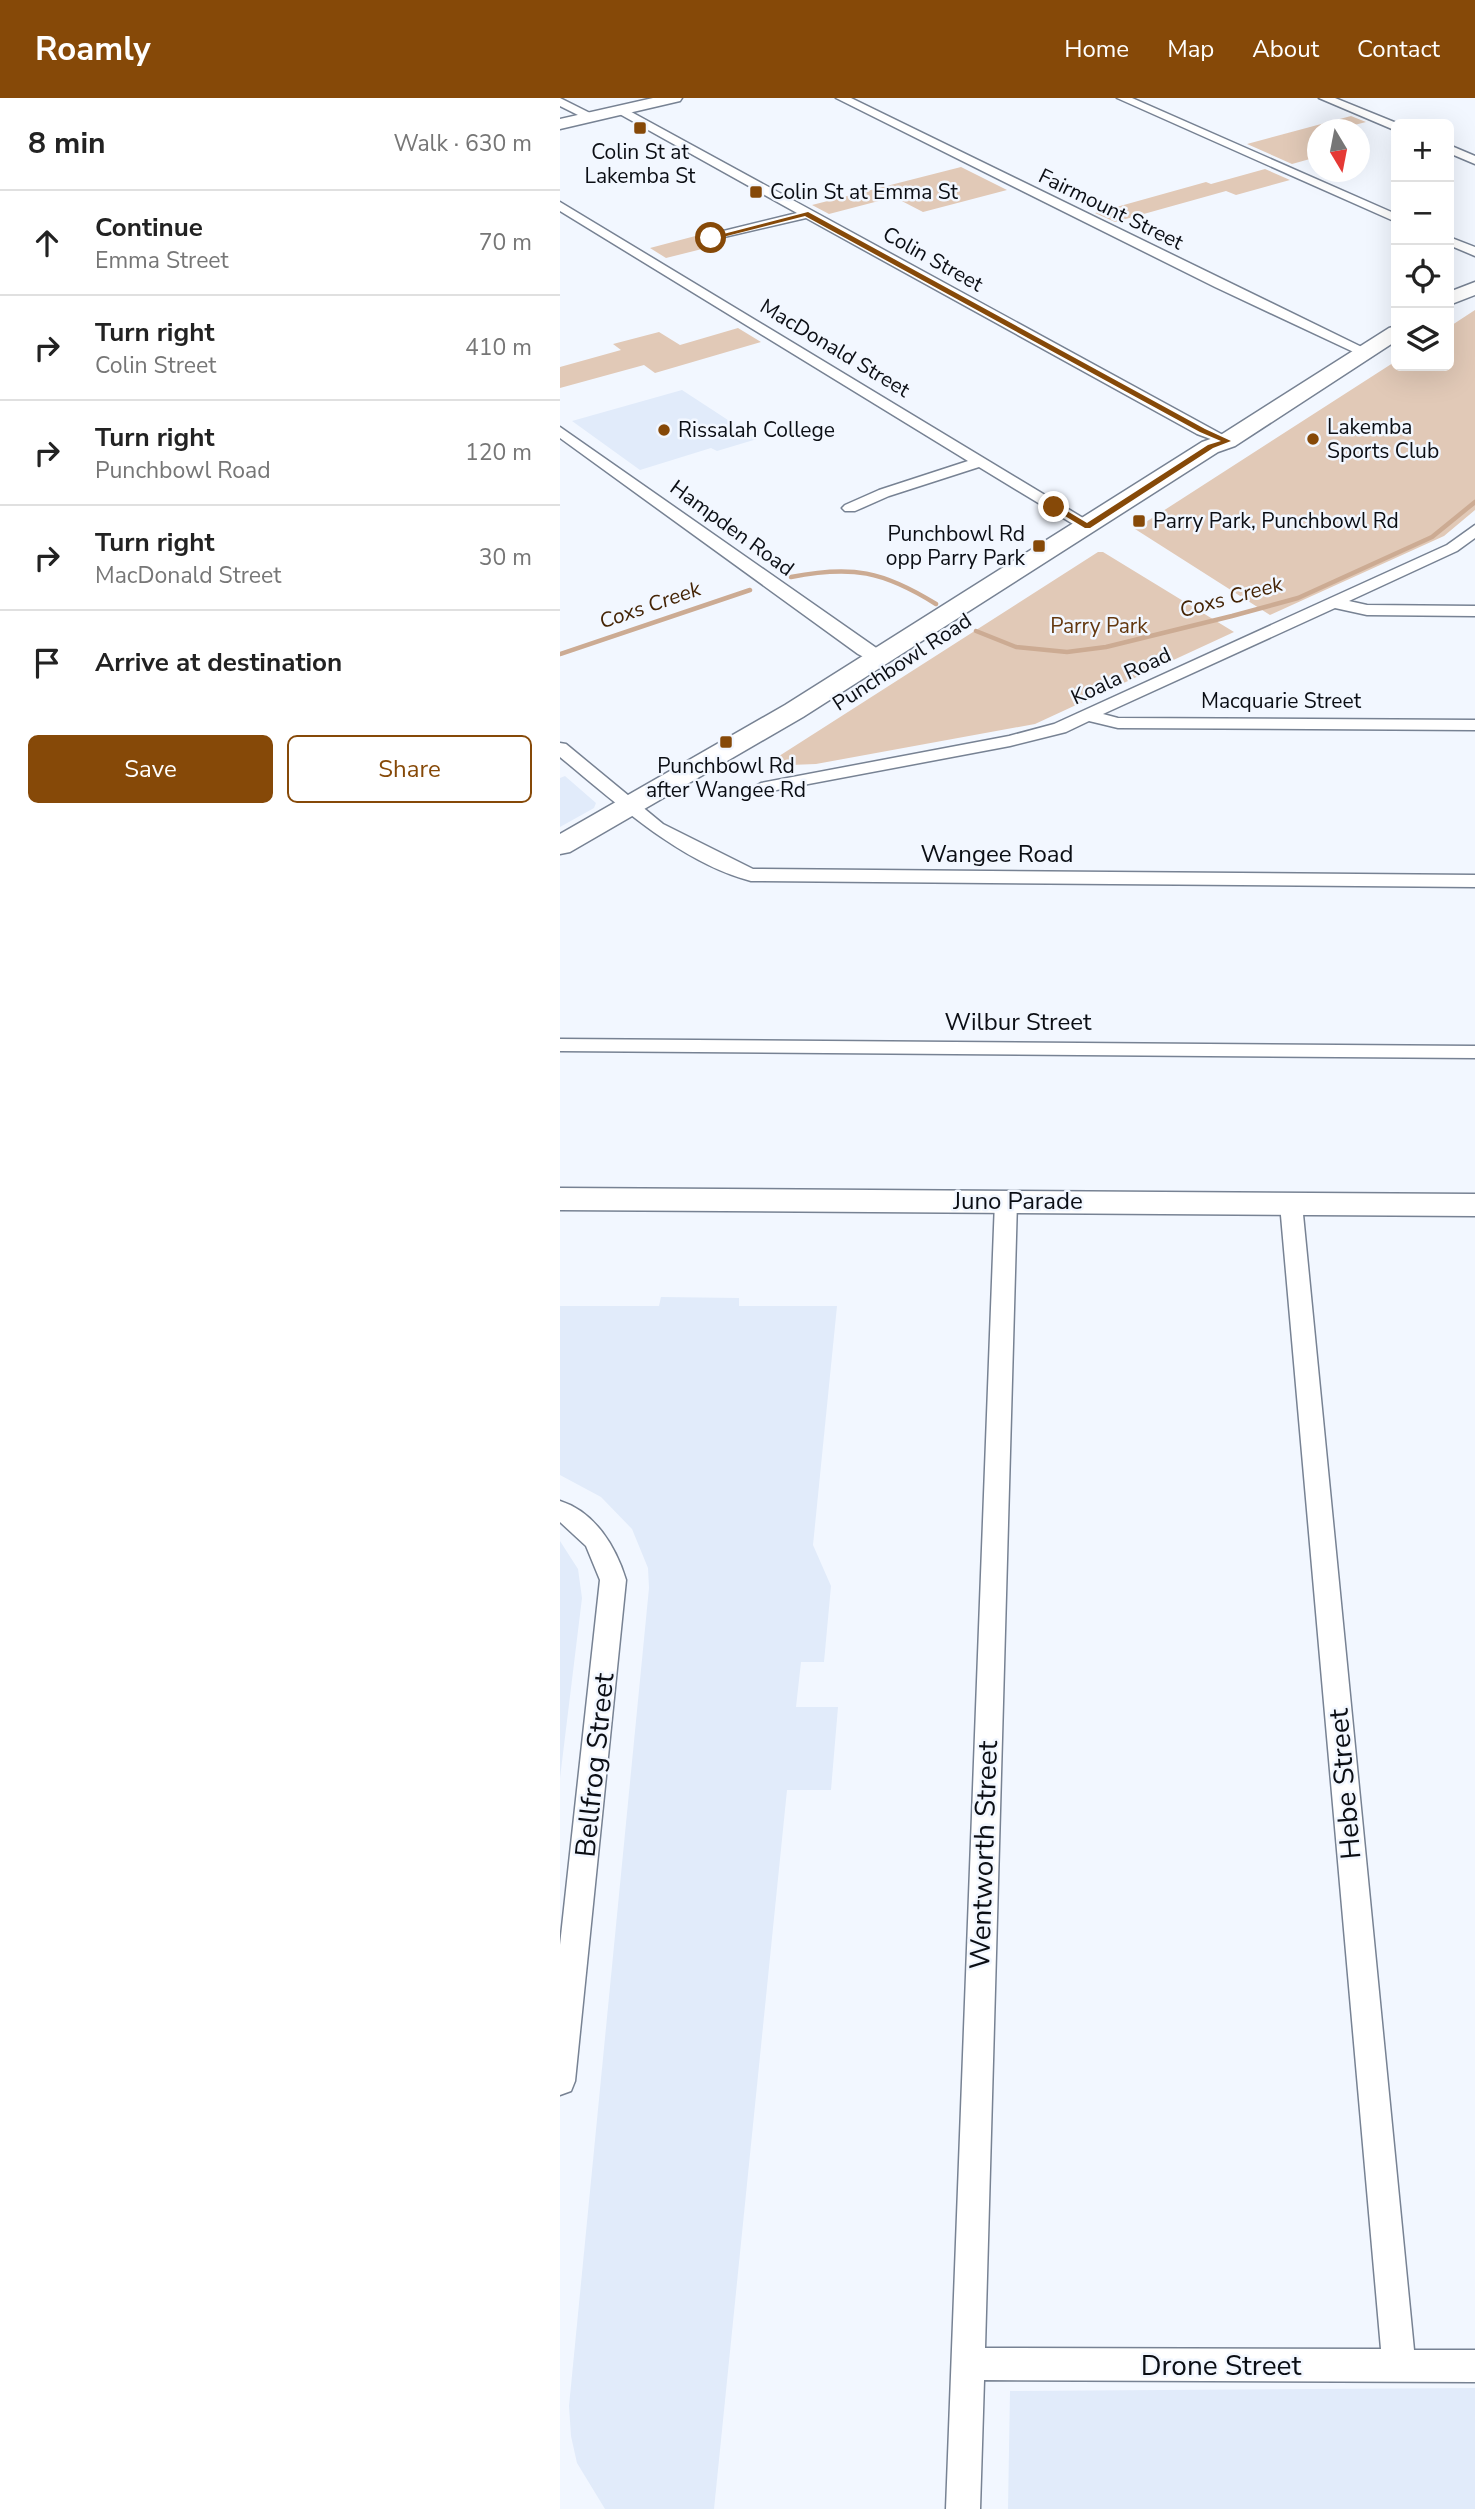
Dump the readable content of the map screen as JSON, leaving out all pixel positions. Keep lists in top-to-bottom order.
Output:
{
  "streets": {
    "main road": ["Punchbowl Road", "Juno Parade"],
    "street": [
      "Fairmount Street",
      "Colin Street",
      "MacDonald Street",
      "Hampden Road",
      "Koala Road",
      "Macquarie Street",
      "Wangee Road",
      "Wilbur Street",
      "Bellfrog Street",
      "Hebe Street",
      "Wentworth Street",
      "Drone Street"
    ]
  },
  "crossings": [
    ["Fairmount Street", "Punchbowl Road"],
    ["Colin Street", "Punchbowl Road"],
    ["MacDonald Street", "Punchbowl Road"],
    ["Hampden Road", "Punchbowl Road"],
    ["Punchbowl Road", "Wangee Road"],
    ["Koala Road", "Macquarie Street"],
    ["Juno Parade", "Hebe Street"],
    ["Juno Parade", "Wentworth Street"],
    ["Hebe Street", "Drone Street"],
    ["Wentworth Street", "Drone Street"]
  ],
  "water": ["Coxs Creek"],
  "parks": ["Parry Park"],
  "places": {
    "transit": [
      "Colin St at Lakemba St",
      "Colin St at Emma St",
      "Parry Park, Punchbowl Rd",
      "Punchbowl Rd opp Parry Park",
      "Punchbowl Rd after Wangee Rd"
    ],
    "other": ["Rissalah College", "Lakemba Sports Club"]
  },
  "north": "bottom",
  "page": {
    "header": "Roamly",
    "nav": [
      "Home",
      "Map",
      "About",
      "Contact"
    ],
    "heading": ["8 min", "Walk · 630 m"],
    "map_buttons": ["+", "−"],
    "list": [
      ["Continue", "Emma Street", "70 m"],
      ["Turn right", "Colin Street", "410 m"],
      ["Turn right", "Punchbowl Road", "120 m"],
      ["Turn right", "MacDonald Street", "30 m"],
      "Arrive at destination"
    ],
    "buttons": ["Save", "Share"]
  }
}
